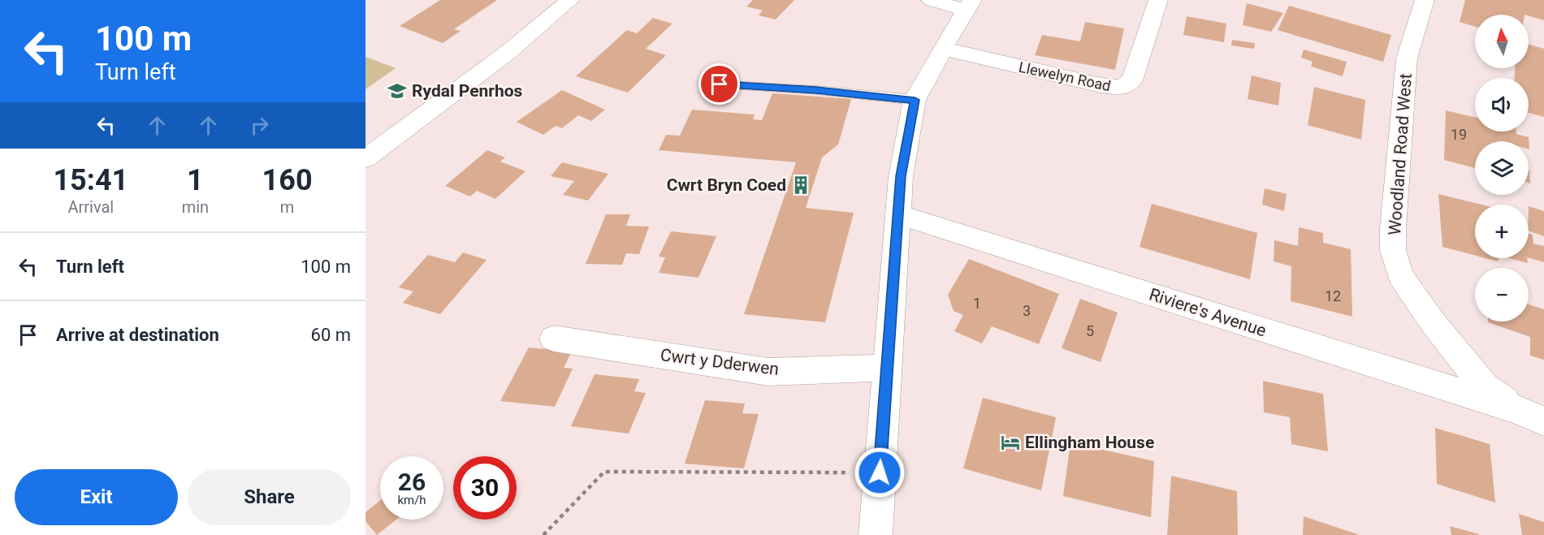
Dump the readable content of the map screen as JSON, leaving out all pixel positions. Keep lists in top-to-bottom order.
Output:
{
  "streets": {
    "street": [
      "Llewelyn Road",
      "Woodland Road West",
      "Riviere's Avenue",
      "Cwrt y Dderwen"
    ]
  },
  "crossings": [
    ["Woodland Road West", "Riviere's Avenue"]
  ],
  "places": {
    "school or university": ["Rydal Penrhos"],
    "building": ["Cwrt Bryn Coed"],
    "hotel": ["Ellingham House"]
  },
  "house_numbers": [
    "19",
    "12",
    "1",
    "3",
    "5"
  ],
  "north": "top",
  "page": {
    "turn": ["100 m", "Turn left"],
    "map_buttons": ["+", "−"],
    "eta": [
      "15:41",
      "Arrival",
      "1",
      "min",
      "160",
      "m"
    ],
    "list": [
      {
        "name": "Turn left",
        "value": "100 m"
      },
      {
        "name": "Arrive at destination",
        "value": "60 m"
      }
    ],
    "speed": "26 km/h",
    "limit": "30",
    "buttons": ["Exit", "Share"]
  }
}
